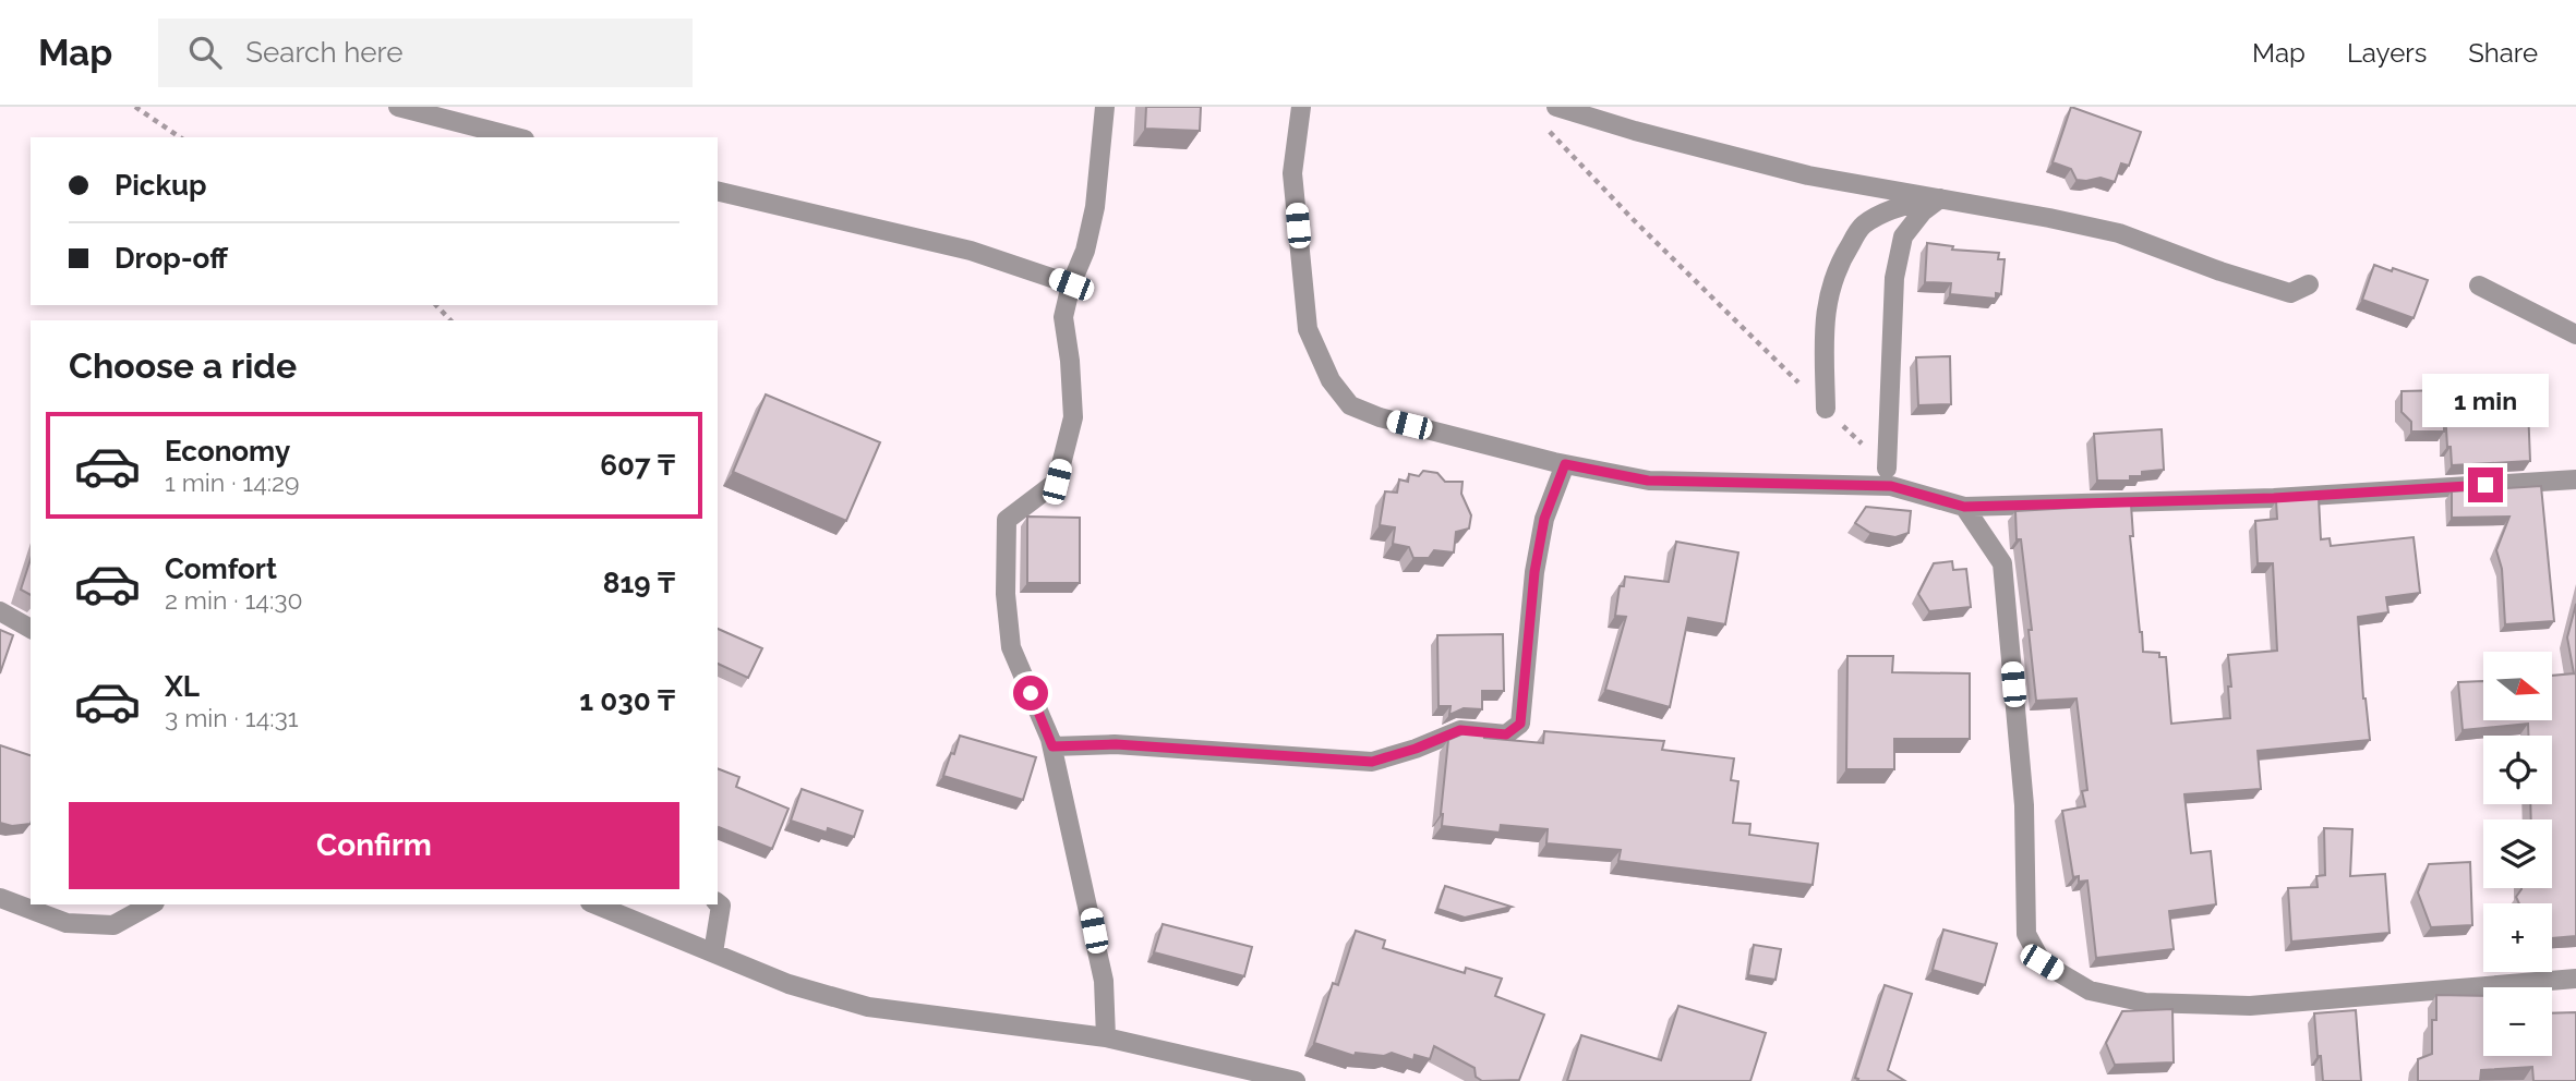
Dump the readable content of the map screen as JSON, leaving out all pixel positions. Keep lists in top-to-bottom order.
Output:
{
  "north": "right",
  "page": {
    "header": "Map",
    "search": "Search here",
    "nav": ["Map", "Layers", "Share"],
    "banner": ["Pickup", "Drop-off"],
    "heading": "Choose a ride",
    "bubble": "1 min",
    "list": [
      {
        "name": "Economy",
        "note": "1 min · 14:29",
        "value": "607 ₸"
      },
      {
        "name": "Comfort",
        "note": "2 min · 14:30",
        "value": "819 ₸"
      },
      {
        "name": "XL",
        "note": "3 min · 14:31",
        "value": "1 030 ₸"
      }
    ],
    "map_buttons": ["+", "−"],
    "buttons": "Confirm"
  }
}
